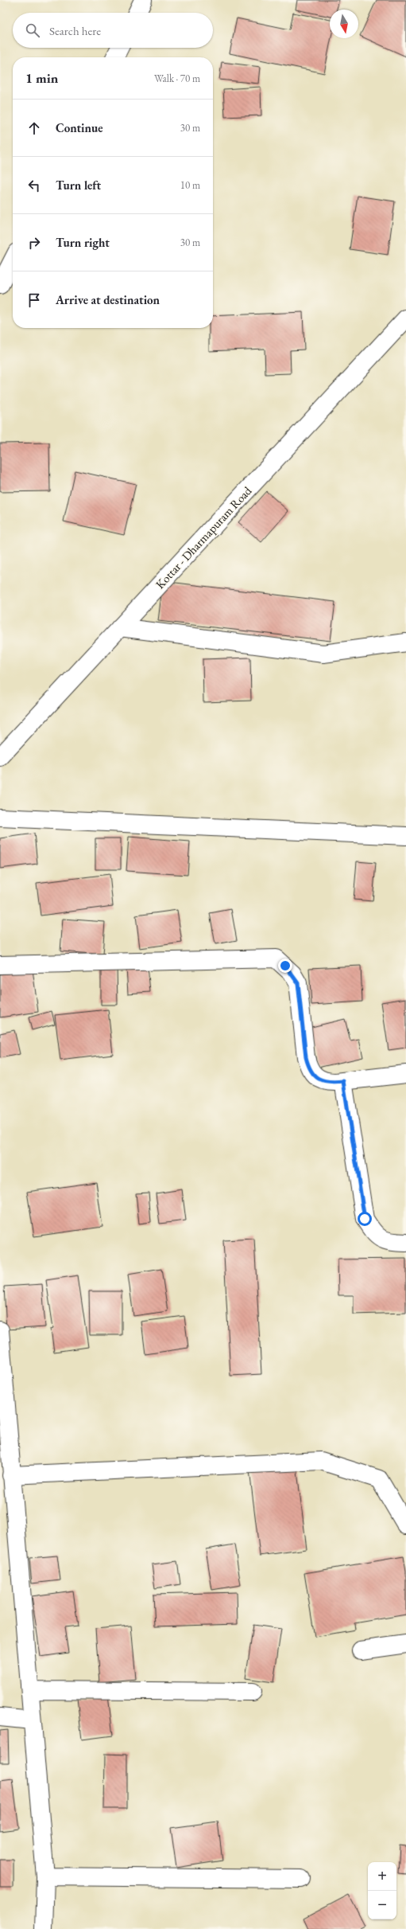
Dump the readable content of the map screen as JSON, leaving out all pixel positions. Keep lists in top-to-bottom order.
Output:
{
  "streets": {
    "street": ["Kottar - Dharmapuram Road"]
  },
  "north": "bottom",
  "page": {
    "search": "Search here",
    "heading": ["1 min", "Walk · 70 m"],
    "list": [
      ["Continue", "30 m"],
      ["Turn left", "10 m"],
      ["Turn right", "30 m"],
      "Arrive at destination"
    ],
    "map_buttons": ["+", "−"]
  }
}
